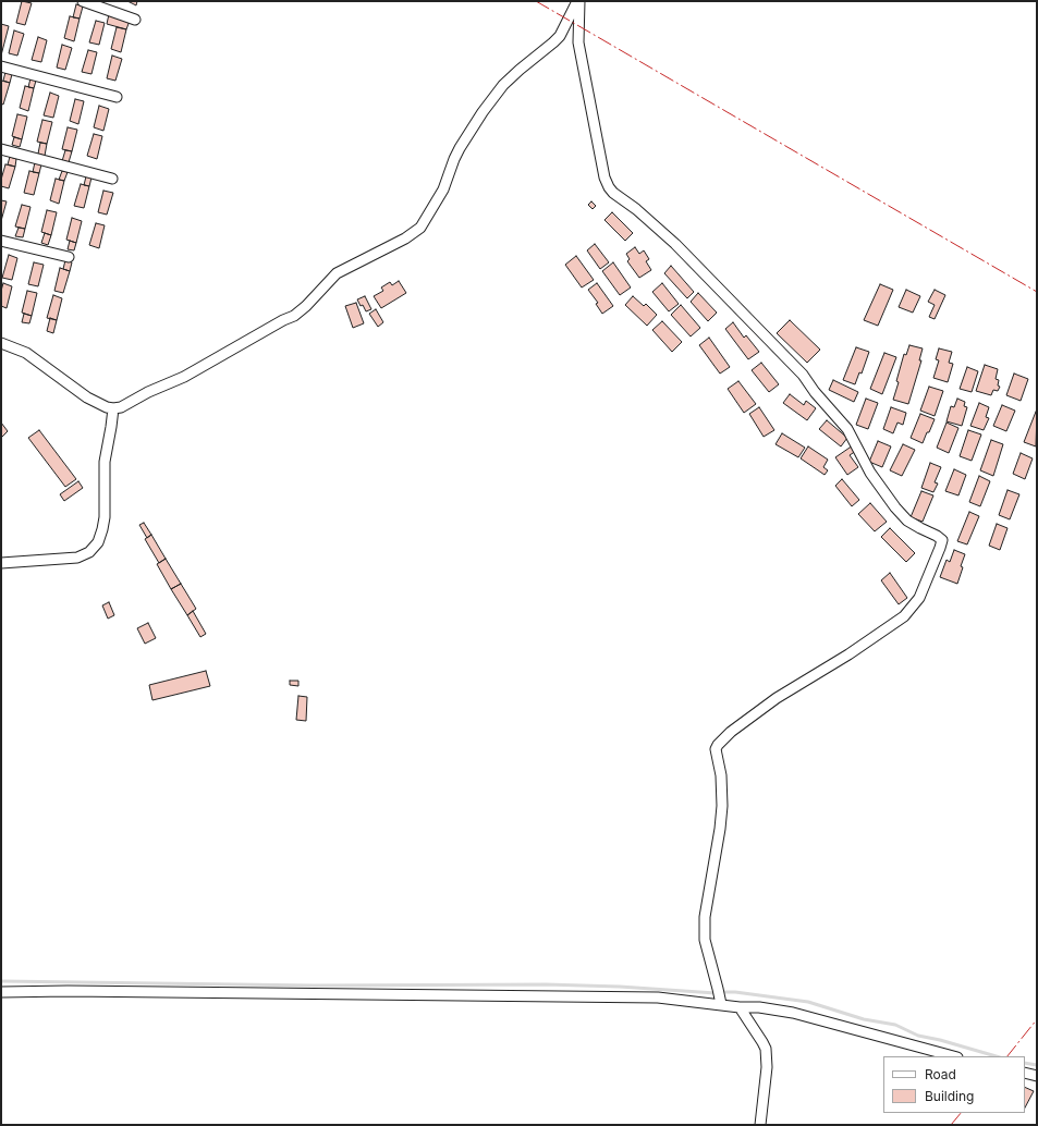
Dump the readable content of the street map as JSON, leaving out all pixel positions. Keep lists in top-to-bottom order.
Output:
{
  "legend": ["Road", "Building"]
}
